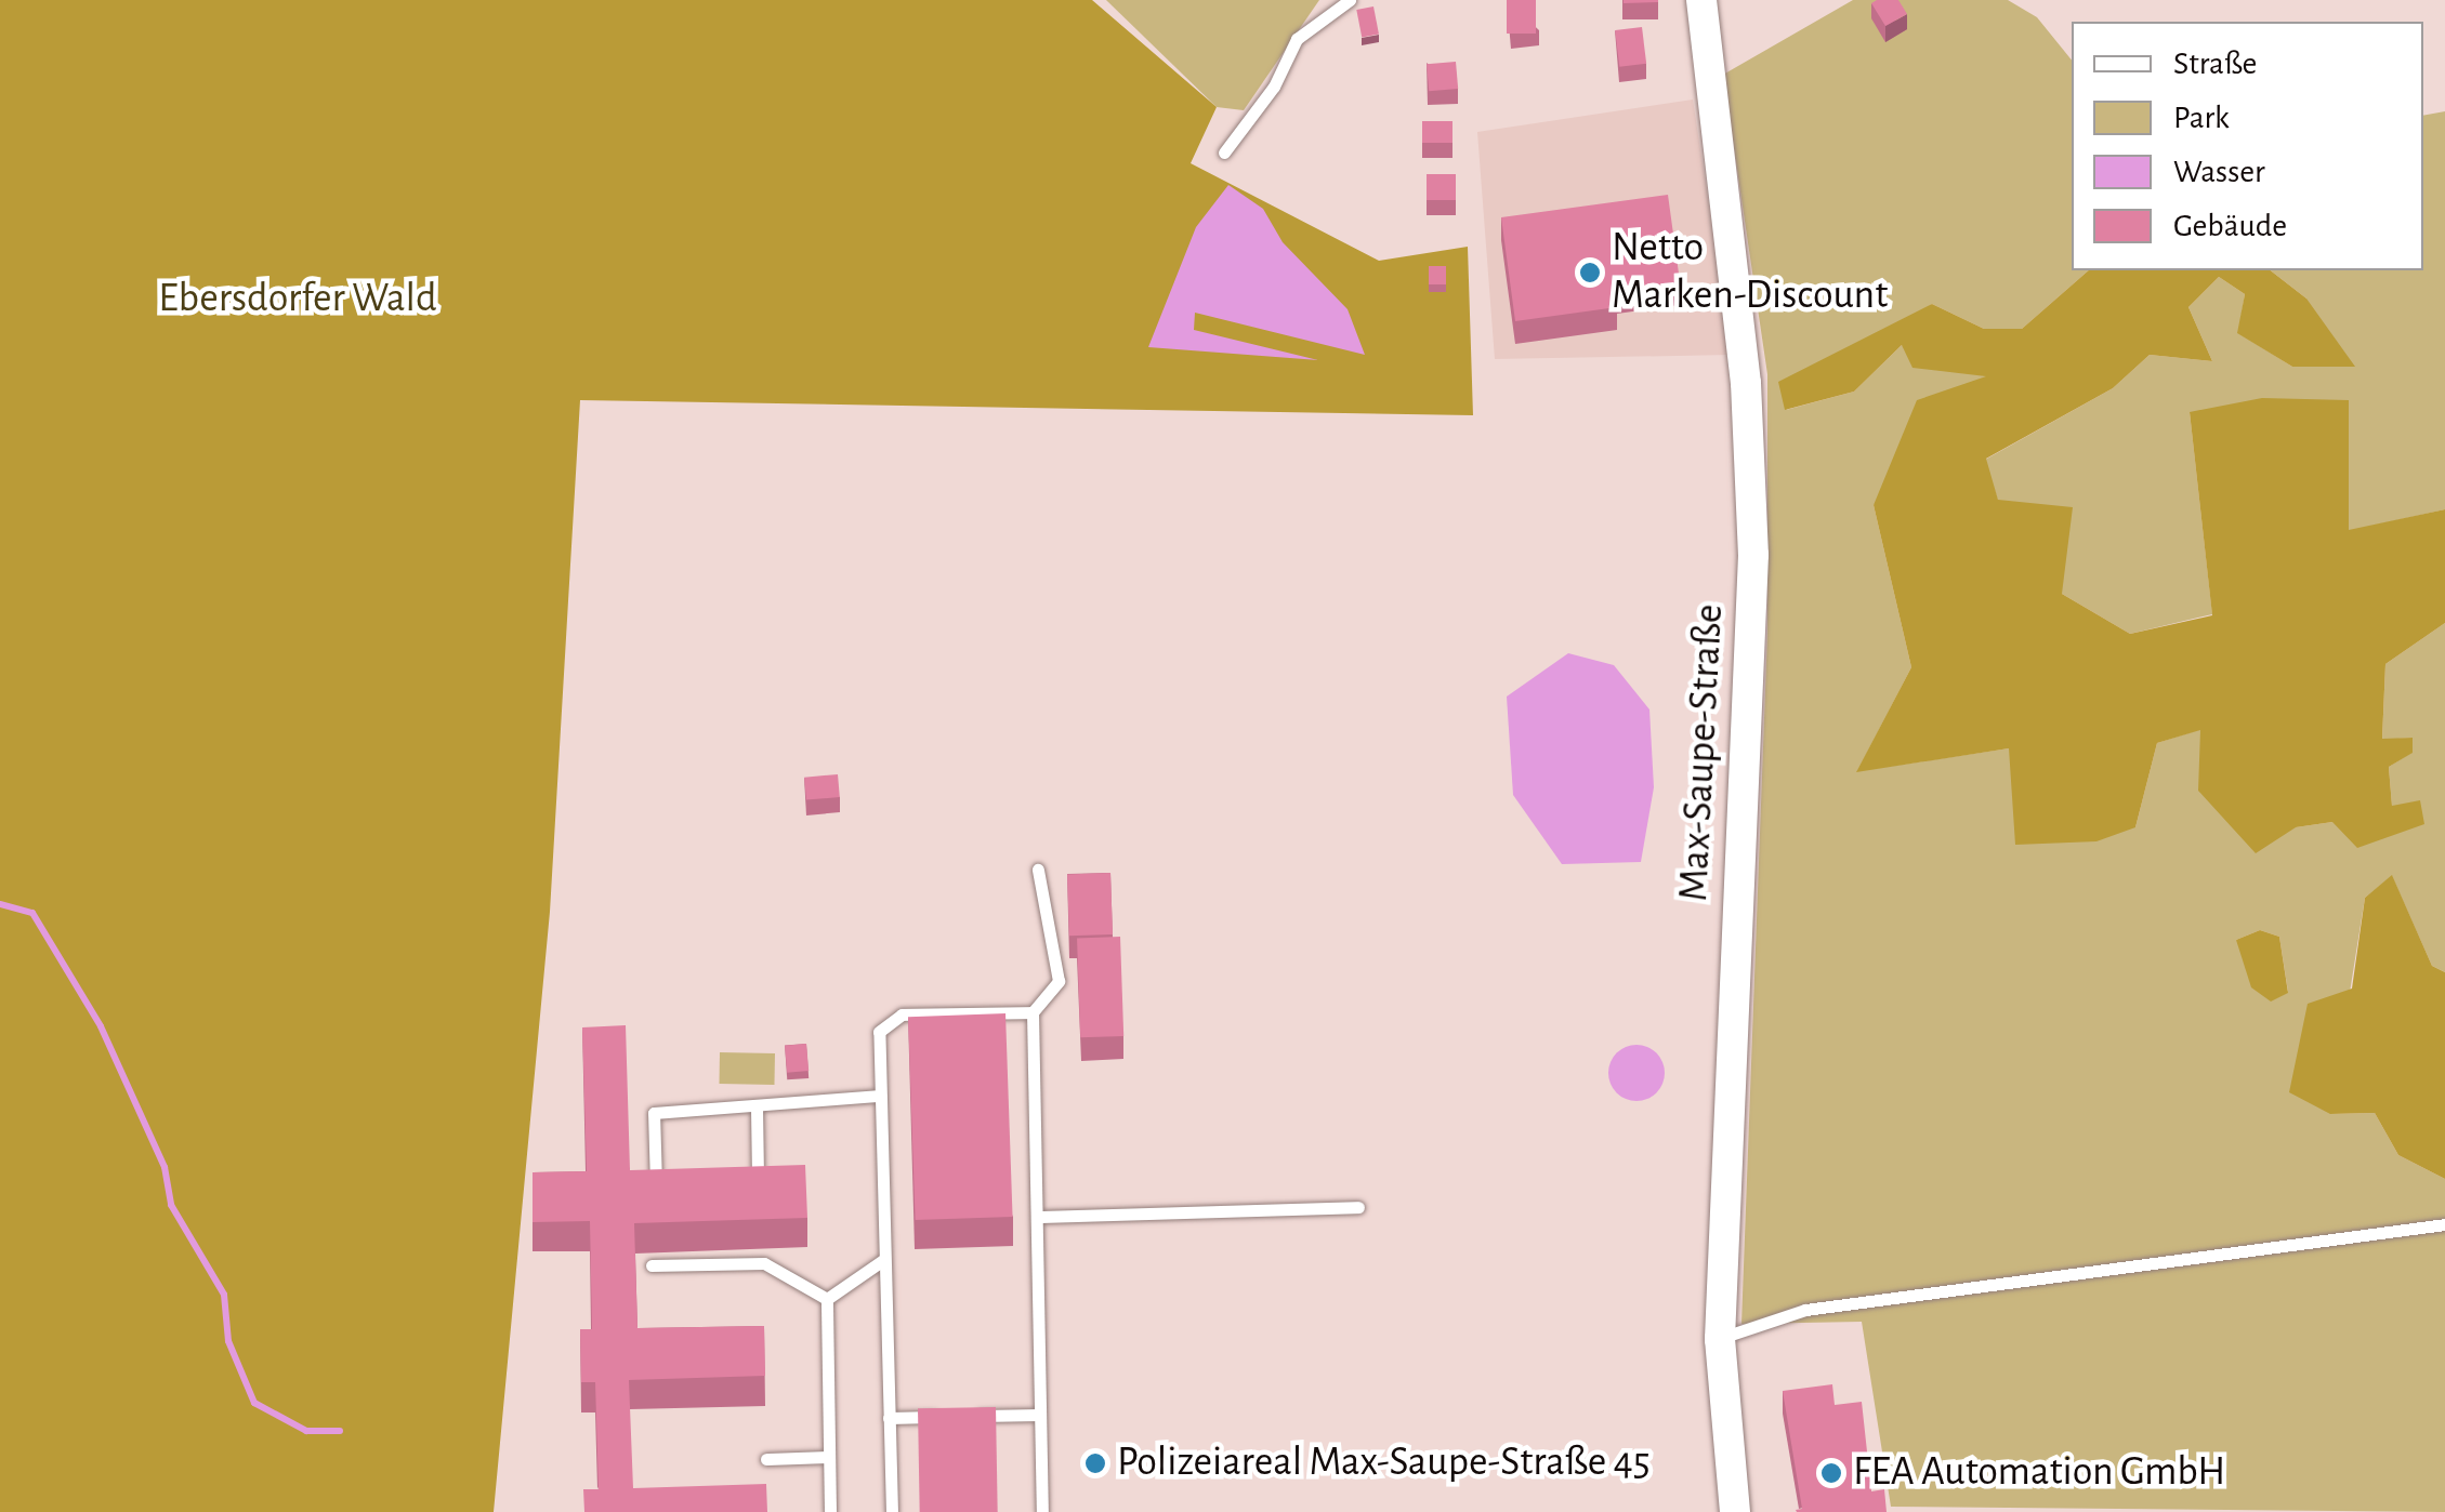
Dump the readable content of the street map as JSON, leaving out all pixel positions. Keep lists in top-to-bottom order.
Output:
{
  "streets": {
    "street": ["Max-Saupe-Straße"]
  },
  "parks": ["Ebersdorfer Wald"],
  "places": ["Netto Marken-Discount", "Polizeiareal Max-Saupe-Straße 45", "FEA Automation GmbH"],
  "legend": [
    "Straße",
    "Park",
    "Wasser",
    "Gebäude"
  ]
}
